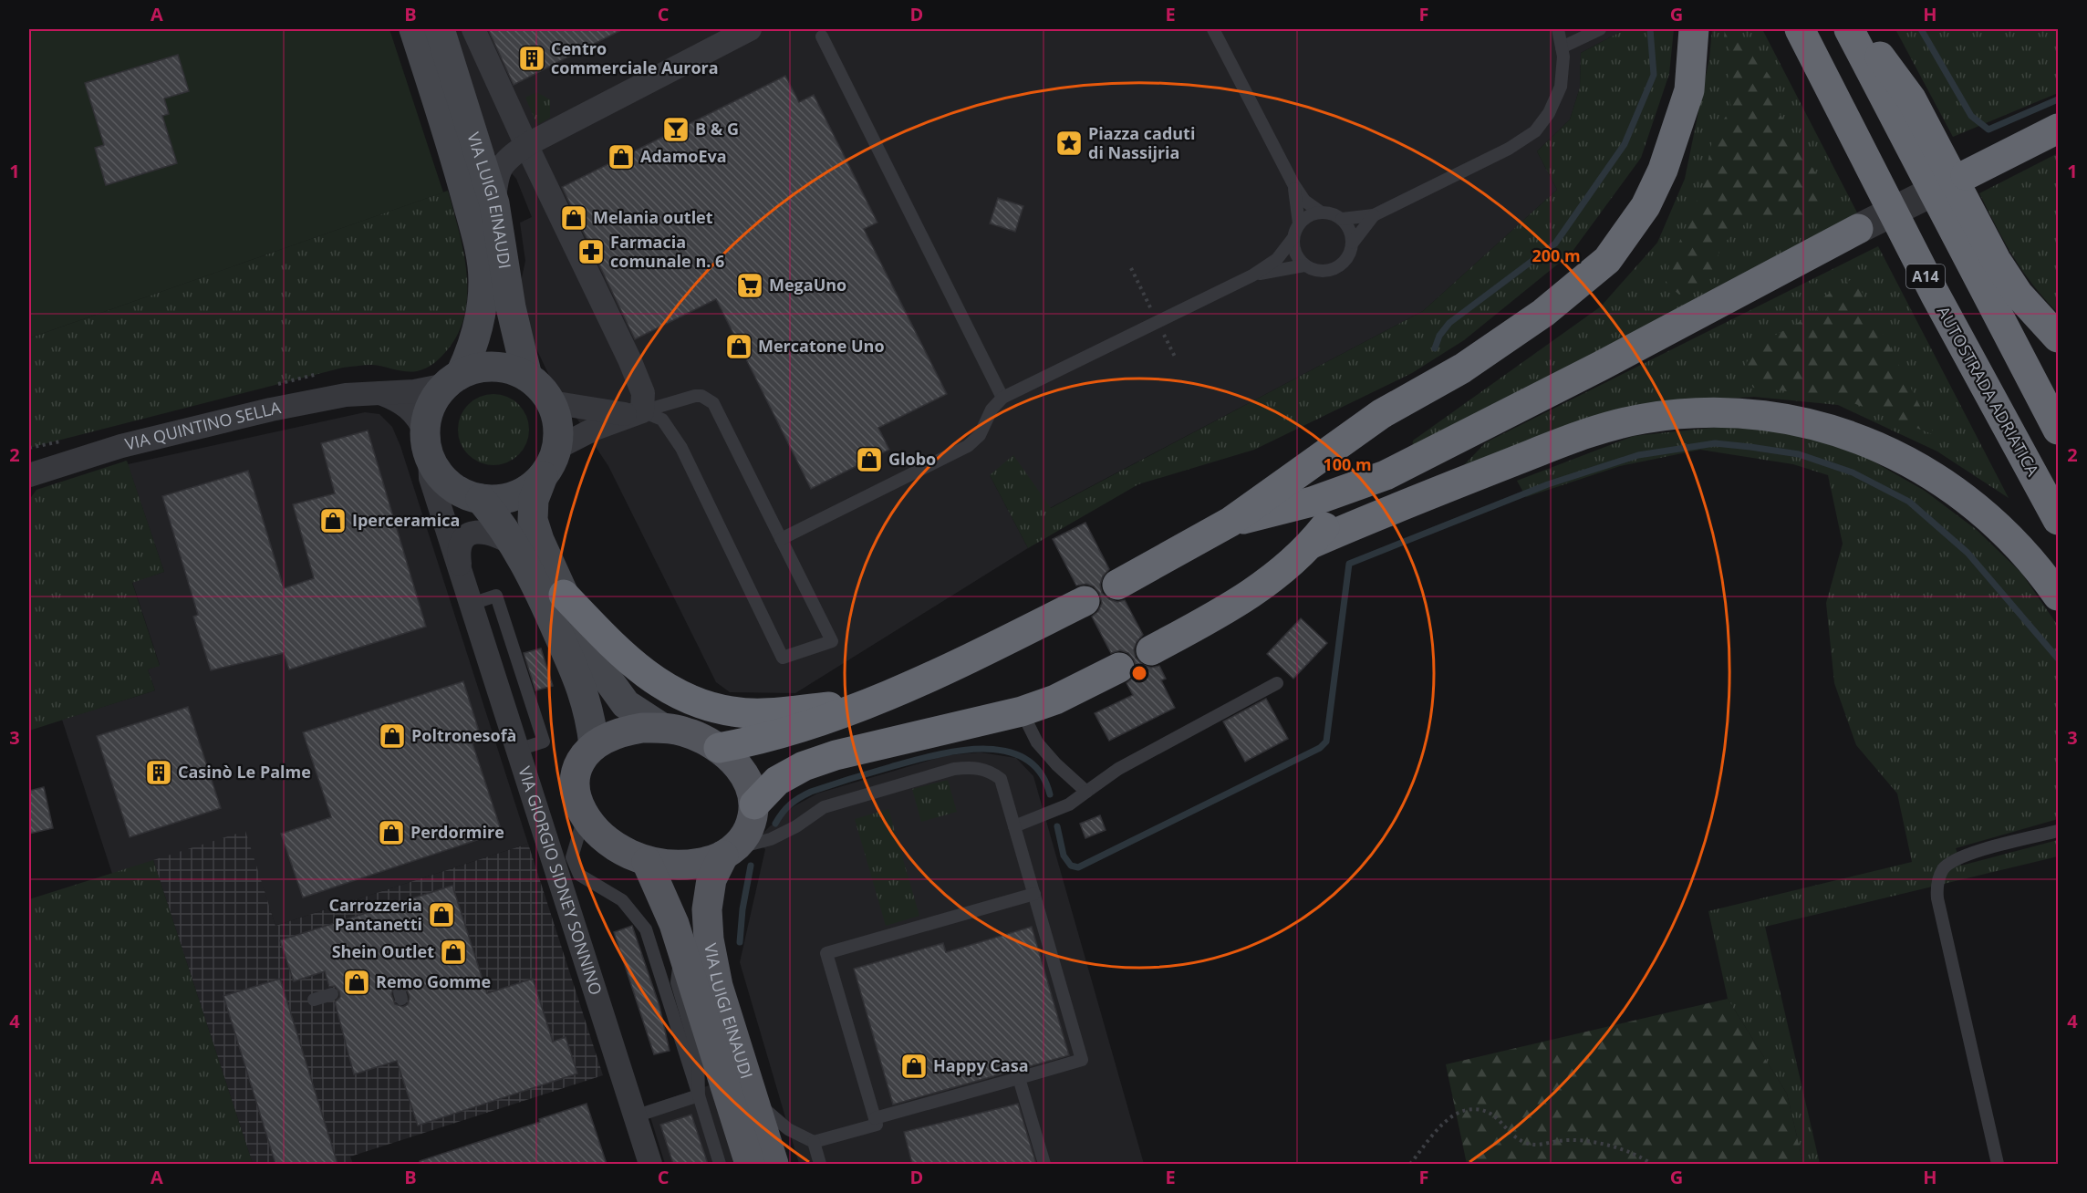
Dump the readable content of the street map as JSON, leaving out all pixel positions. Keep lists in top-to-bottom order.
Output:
{
  "streets": {
    "highway": ["A14", "AUTOSTRADA ADRIATICA"],
    "main road": ["VIA LUIGI EINAUDI"],
    "street": ["VIA QUINTINO SELLA", "VIA GIORGIO SIDNEY SONNINO"]
  },
  "crossings": [
    ["VIA LUIGI EINAUDI", "VIA QUINTINO SELLA"],
    ["VIA LUIGI EINAUDI", "VIA GIORGIO SIDNEY SONNINO"],
    ["VIA QUINTINO SELLA", "VIA GIORGIO SIDNEY SONNINO"]
  ],
  "places": {
    "building": ["Centro commerciale Aurora", "Casinò Le Palme"],
    "bar": ["B & G"],
    "place": ["Piazza caduti di Nassijria"],
    "shop": [
      "AdamoEva",
      "Melania outlet",
      "Mercatone Uno",
      "Globo",
      "Iperceramica",
      "Poltronesofà",
      "Perdormire",
      "Carrozzeria Pantanetti",
      "Shein Outlet",
      "Remo Gomme",
      "Happy Casa"
    ],
    "pharmacy": ["Farmacia comunale n. 6"],
    "supermarket": ["MegaUno"]
  },
  "grid": {
    "columns": [
      "A",
      "B",
      "C",
      "D",
      "E",
      "F",
      "G",
      "H"
    ],
    "rows": [
      "1",
      "2",
      "3",
      "4"
    ]
  },
  "rings": ["200 m", "100 m"]
}
